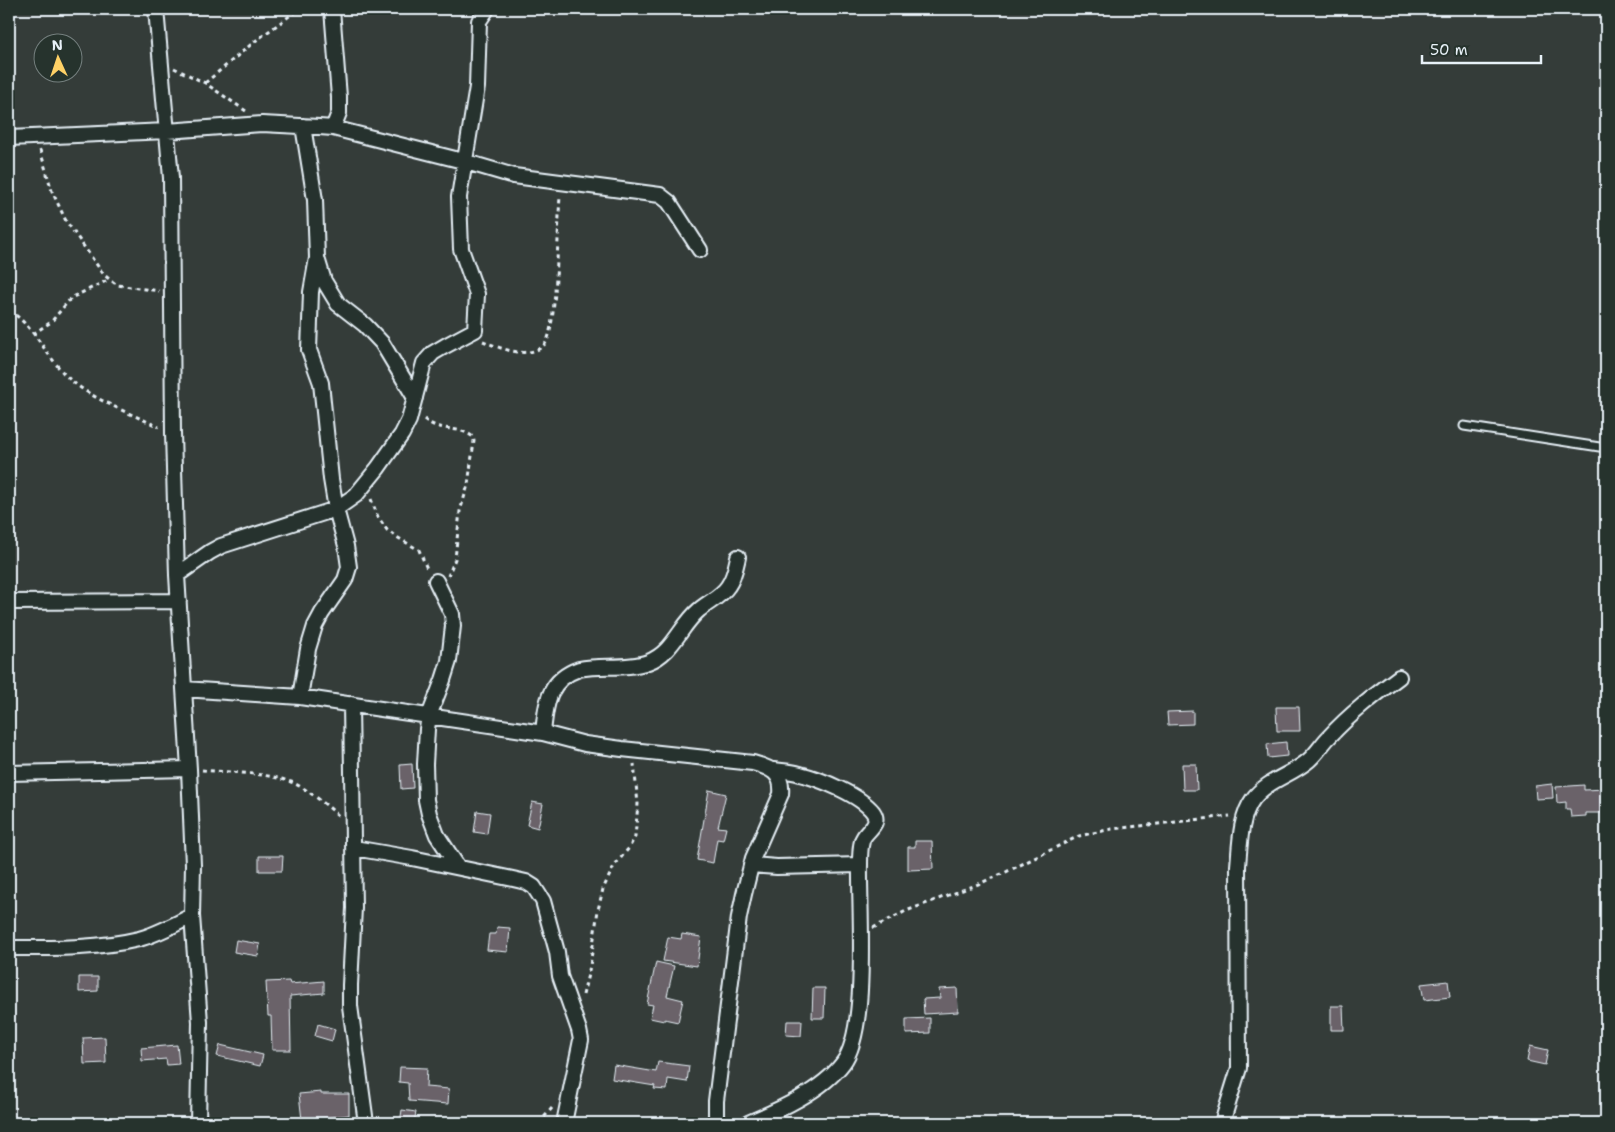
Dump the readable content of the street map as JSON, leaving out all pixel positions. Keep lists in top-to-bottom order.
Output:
{
  "scale_bar": "50 m",
  "north": "top"
}
